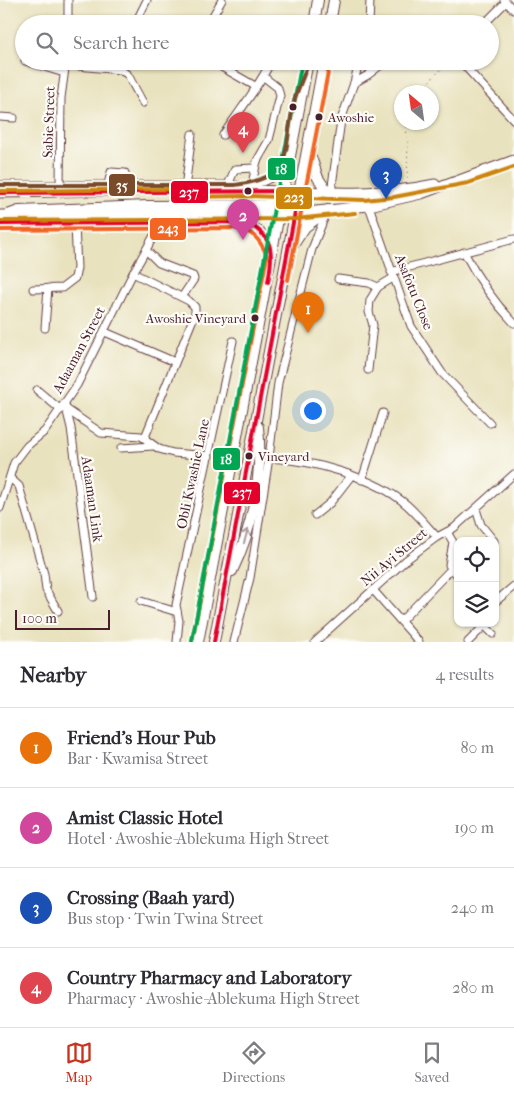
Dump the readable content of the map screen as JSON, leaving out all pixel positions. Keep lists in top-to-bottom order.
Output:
{
  "streets": {
    "street": [
      "Sabie Street",
      "Asafotu Close",
      "Adaaman Street",
      "Obli Kwashie Lane",
      "Adaaman Link",
      "Nii Ayi Street"
    ]
  },
  "crossings": [
    ["Adaaman Street", "Adaaman Link"]
  ],
  "places": ["Awoshie", "Awoshie Vineyard", "Vineyard"],
  "lines": [
    "transit line 243",
    "transit line 18",
    "transit line 35",
    "transit line 223",
    "transit line 237"
  ],
  "scale_bar": "100 m",
  "north": "top left",
  "page": {
    "search": "Search here",
    "pins": [
      "4",
      "3",
      "2",
      "1"
    ],
    "scale": "100 m",
    "heading": ["Nearby", "4 results"],
    "list": [
      {
        "mark": "1",
        "name": "Friend's Hour Pub",
        "note": "Bar · Kwamisa Street",
        "value": "80 m"
      },
      {
        "mark": "2",
        "name": "Amist Classic Hotel",
        "note": "Hotel · Awoshie-Ablekuma High Street",
        "value": "190 m"
      },
      {
        "mark": "3",
        "name": "Crossing (Baah yard)",
        "note": "Bus stop · Twin Twina Street",
        "value": "240 m"
      },
      {
        "mark": "4",
        "name": "Country Pharmacy and Laboratory",
        "note": "Pharmacy · Awoshie-Ablekuma High Street",
        "value": "280 m"
      }
    ],
    "nav": ["Map", "Directions", "Saved"]
  }
}
